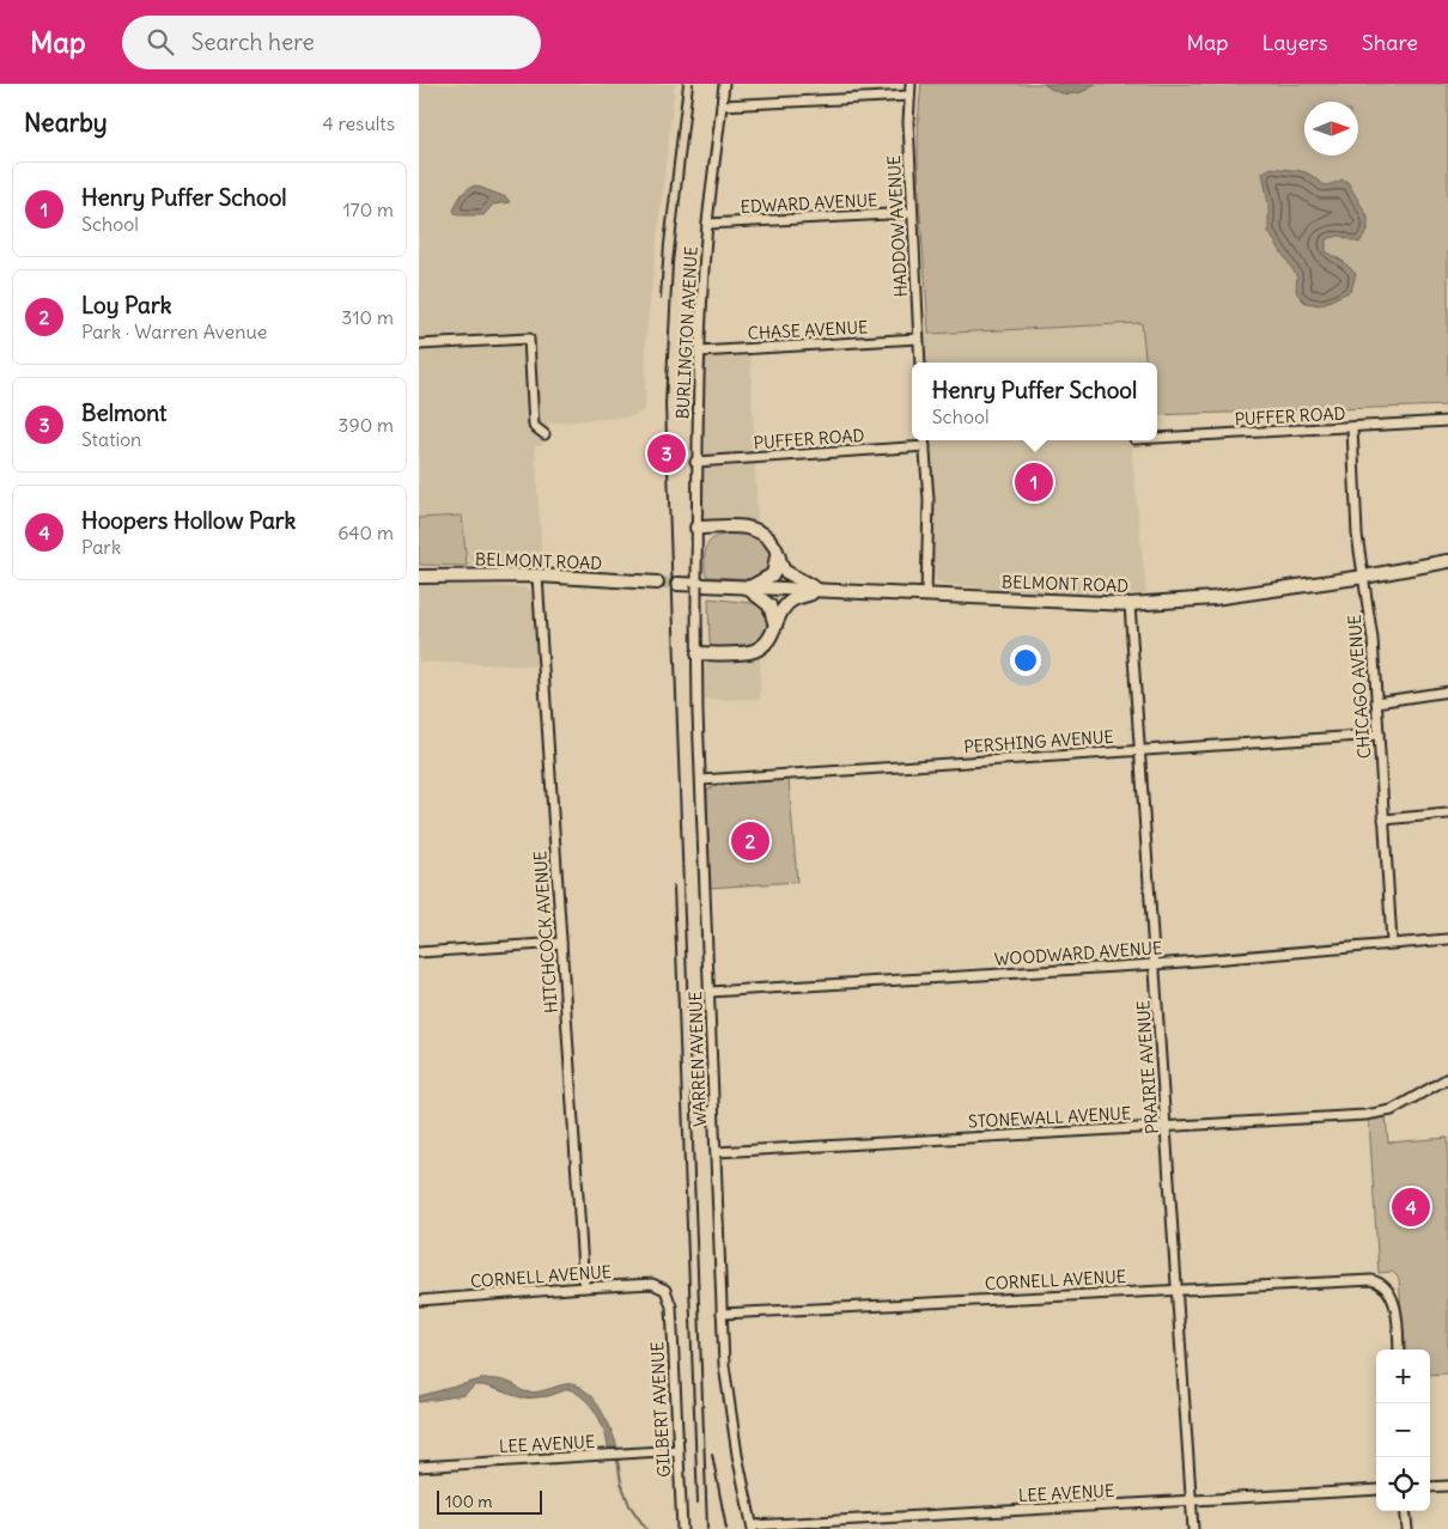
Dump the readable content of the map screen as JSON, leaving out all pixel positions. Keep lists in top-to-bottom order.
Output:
{
  "streets": {
    "main road": ["BELMONT ROAD"],
    "street": [
      "EDWARD AVENUE",
      "HADDOW AVENUE",
      "CHASE AVENUE",
      "BURLINGTON AVENUE",
      "PUFFER ROAD",
      "CHICAGO AVENUE",
      "PERSHING AVENUE",
      "HITCHCOCK AVENUE",
      "WOODWARD AVENUE",
      "WARREN AVENUE",
      "PRAIRIE AVENUE",
      "STONEWALL AVENUE",
      "CORNELL AVENUE",
      "GILBERT AVENUE",
      "LEE AVENUE"
    ]
  },
  "crossings": [
    ["EDWARD AVENUE", "HADDOW AVENUE"],
    ["EDWARD AVENUE", "BURLINGTON AVENUE"],
    ["HADDOW AVENUE", "CHASE AVENUE"],
    ["CHASE AVENUE", "BURLINGTON AVENUE"],
    ["BURLINGTON AVENUE", "PUFFER ROAD"],
    ["BURLINGTON AVENUE", "WARREN AVENUE"],
    ["PUFFER ROAD", "CHICAGO AVENUE"],
    ["BELMONT ROAD", "CHICAGO AVENUE"],
    ["BELMONT ROAD", "HITCHCOCK AVENUE"],
    ["BELMONT ROAD", "PRAIRIE AVENUE"],
    ["CHICAGO AVENUE", "PERSHING AVENUE"],
    ["CHICAGO AVENUE", "WOODWARD AVENUE"],
    ["PERSHING AVENUE", "WARREN AVENUE"],
    ["PERSHING AVENUE", "PRAIRIE AVENUE"],
    ["HITCHCOCK AVENUE", "CORNELL AVENUE"],
    ["WOODWARD AVENUE", "WARREN AVENUE"],
    ["WOODWARD AVENUE", "PRAIRIE AVENUE"],
    ["WARREN AVENUE", "STONEWALL AVENUE"],
    ["WARREN AVENUE", "CORNELL AVENUE"],
    ["WARREN AVENUE", "LEE AVENUE"],
    ["PRAIRIE AVENUE", "STONEWALL AVENUE"],
    ["PRAIRIE AVENUE", "CORNELL AVENUE"],
    ["PRAIRIE AVENUE", "LEE AVENUE"],
    ["CORNELL AVENUE", "GILBERT AVENUE"],
    ["GILBERT AVENUE", "LEE AVENUE"]
  ],
  "scale_bar": "100 m",
  "north": "right",
  "page": {
    "header": "Map",
    "search": "Search here",
    "nav": ["Map", "Layers", "Share"],
    "heading": ["Nearby", "4 results"],
    "list": [
      {
        "mark": "1",
        "name": "Henry Puffer School",
        "note": "School",
        "value": "170 m"
      },
      {
        "mark": "2",
        "name": "Loy Park",
        "note": "Park · Warren Avenue",
        "value": "310 m"
      },
      {
        "mark": "3",
        "name": "Belmont",
        "note": "Station",
        "value": "390 m"
      },
      {
        "mark": "4",
        "name": "Hoopers Hollow Park",
        "note": "Park",
        "value": "640 m"
      }
    ],
    "popup": ["Henry Puffer School", "School"],
    "pins": [
      "3",
      "1",
      "2",
      "4"
    ],
    "map_buttons": ["+", "−"],
    "scale": "100 m"
  }
}
